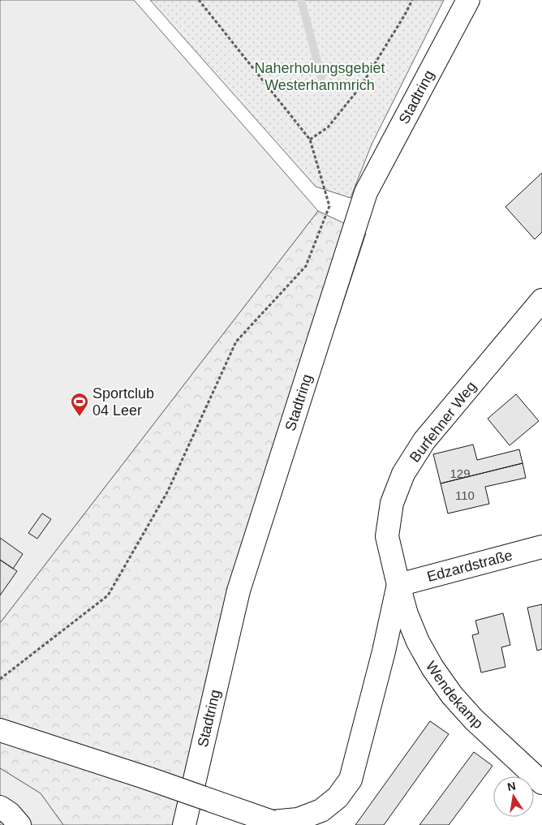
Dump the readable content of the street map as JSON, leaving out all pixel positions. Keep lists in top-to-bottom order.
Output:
{
  "streets": {
    "main road": [
      "Stadtring",
      "Burfehner Weg",
      "Edzardstraße",
      "Wendekamp"
    ]
  },
  "crossings": [
    ["Burfehner Weg", "Edzardstraße"],
    ["Burfehner Weg", "Wendekamp"],
    ["Edzardstraße", "Wendekamp"]
  ],
  "parks": ["Naherholungsgebiet Westerhammrich"],
  "places": {
    "sports": ["Sportclub 04 Leer"]
  },
  "house_numbers": ["129", "110"],
  "north": "top"
}
